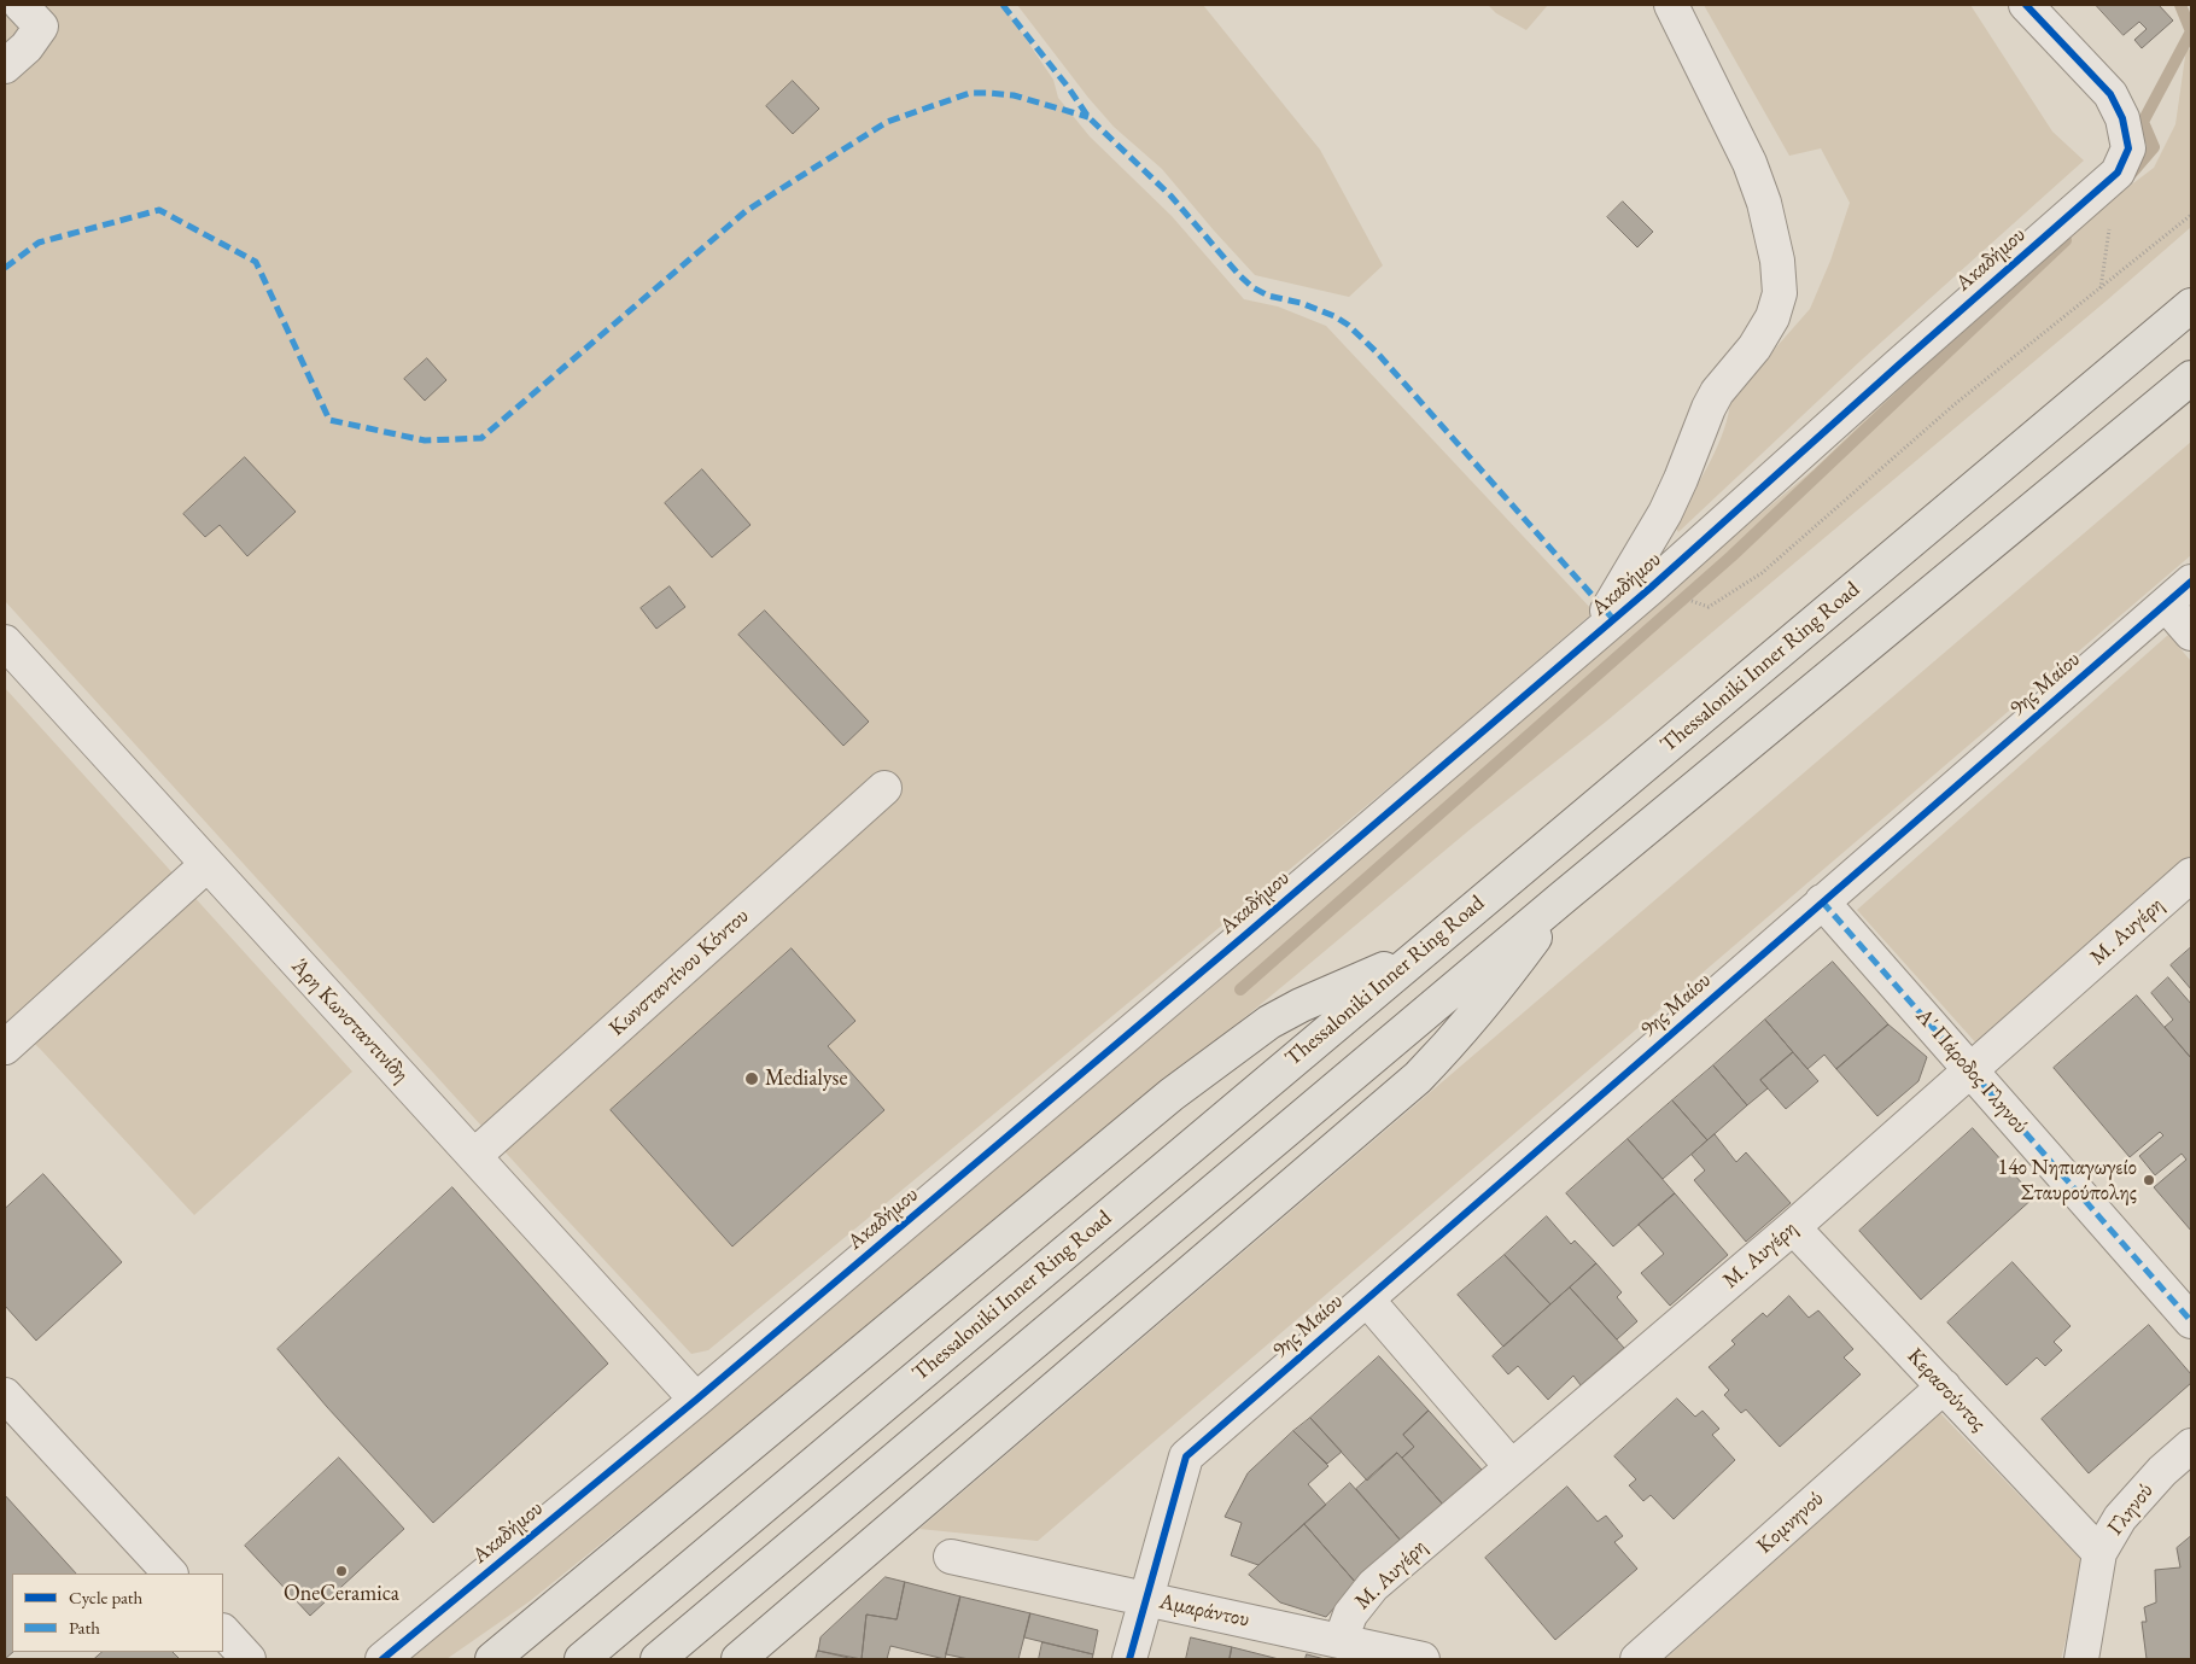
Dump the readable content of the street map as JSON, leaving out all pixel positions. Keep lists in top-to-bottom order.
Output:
{
  "streets": {
    "highway": ["Thessaloniki Inner Ring Road"],
    "street": [
      "Ακαδήμου",
      "9ης Μαίου",
      "Μ. Αυγέρη",
      "Κωνσταντίνου Κόντου",
      "Άρη Κωνσταντινίδη",
      "Α' Πάροδος Γληνού",
      "Κερασούντος",
      "Γληνού",
      "Κομνηνού",
      "Αμαράντου"
    ]
  },
  "crossings": [
    ["Ακαδήμου", "Άρη Κωνσταντινίδη"],
    ["9ης Μαίου", "Α' Πάροδος Γληνού"],
    ["9ης Μαίου", "Αμαράντου"],
    ["Μ. Αυγέρη", "Α' Πάροδος Γληνού"],
    ["Μ. Αυγέρη", "Κερασούντος"],
    ["Μ. Αυγέρη", "Αμαράντου"],
    ["Κωνσταντίνου Κόντου", "Άρη Κωνσταντινίδη"],
    ["Κερασούντος", "Γληνού"],
    ["Κερασούντος", "Κομνηνού"]
  ],
  "places": ["Medialyse", "14ο Νηπιαγωγείο Σταυρούπολης", "OneCeramica"],
  "legend": ["Cycle path", "Path"]
}
